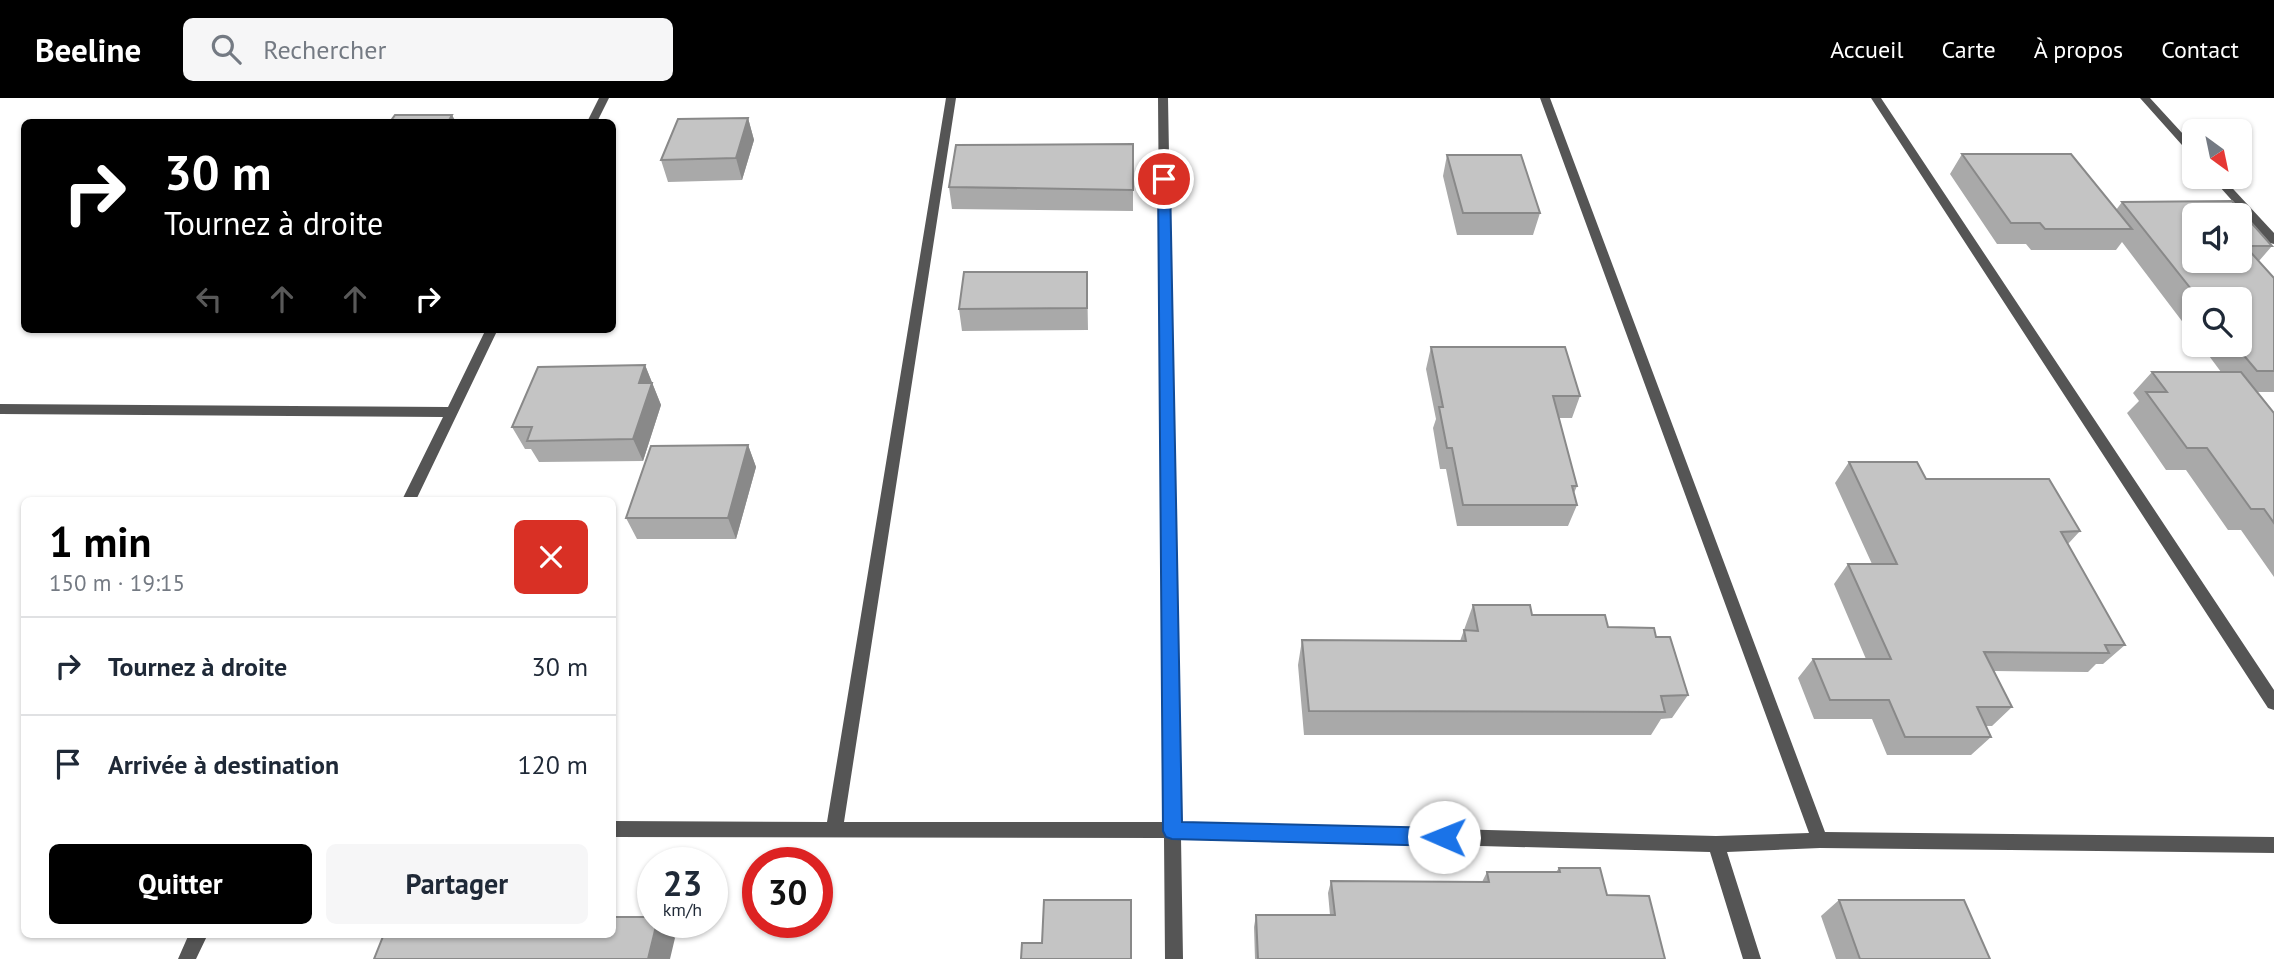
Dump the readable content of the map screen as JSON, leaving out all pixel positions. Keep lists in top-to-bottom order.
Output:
{
  "north": "bottom right",
  "page": {
    "header": "Beeline",
    "search": "Rechercher",
    "nav": [
      "Accueil",
      "Carte",
      "À propos",
      "Contact"
    ],
    "turn": ["30 m", "Tournez à droite"],
    "heading": ["1 min", "150 m · 19:15"],
    "list": [
      {
        "name": "Tournez à droite",
        "value": "30 m"
      },
      {
        "name": "Arrivée à destination",
        "value": "120 m"
      }
    ],
    "buttons": ["Quitter", "Partager"],
    "speed": "23 km/h",
    "limit": "30"
  }
}
